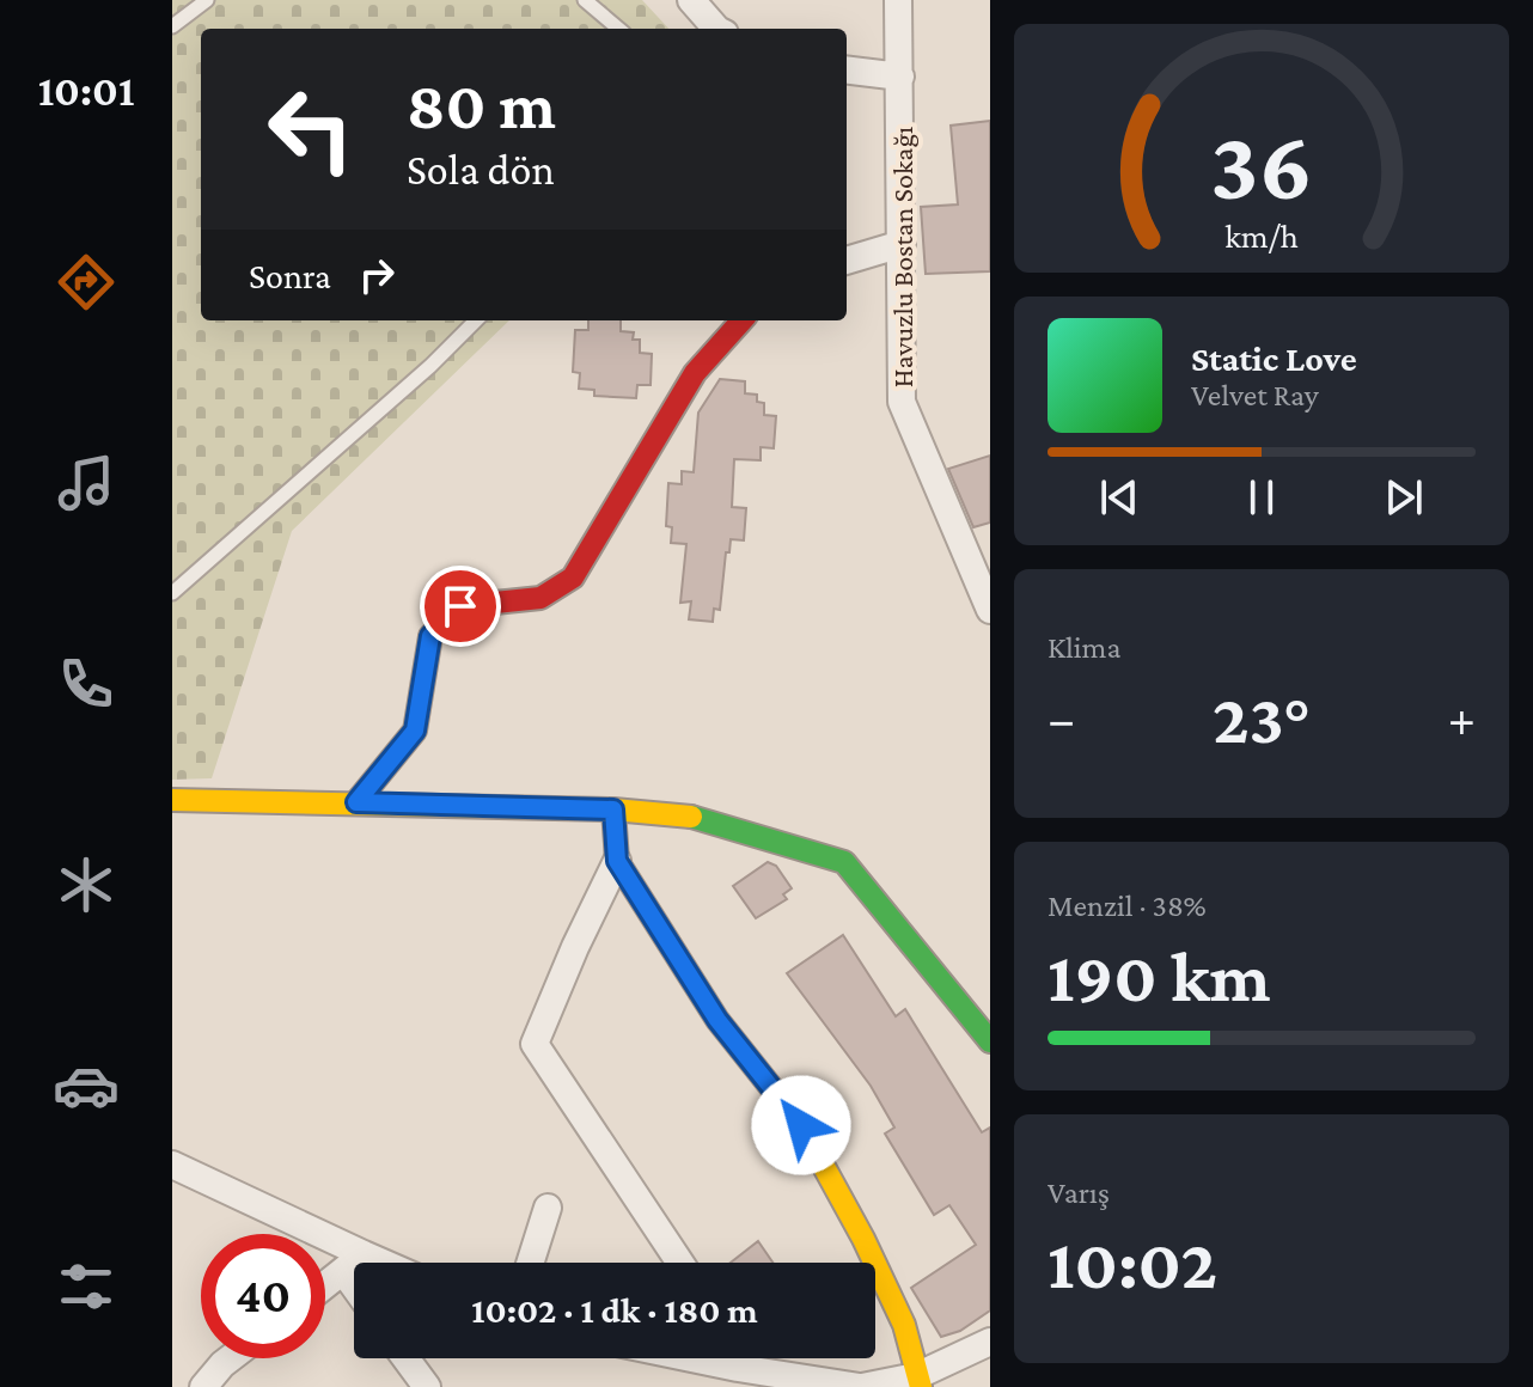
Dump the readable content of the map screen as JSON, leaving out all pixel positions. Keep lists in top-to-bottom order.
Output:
{
  "streets": {
    "street": ["Havuzlu Bostan Sokağı"]
  },
  "page": {
    "tabs": "10:01",
    "turn": ["80 m", "Sola dön"],
    "then": "Sonra",
    "song": ["Static Love", "Velvet Ray"],
    "tile": [
      "Klima",
      ["Menzil · 38%", "190 km"],
      ["Varış", "10:02"]
    ],
    "heat": ["−", "23°", "+"],
    "limit": "40",
    "trip": "10:02 · 1 dk · 180 m",
    "gauge": ["36", "km/h"]
  }
}
